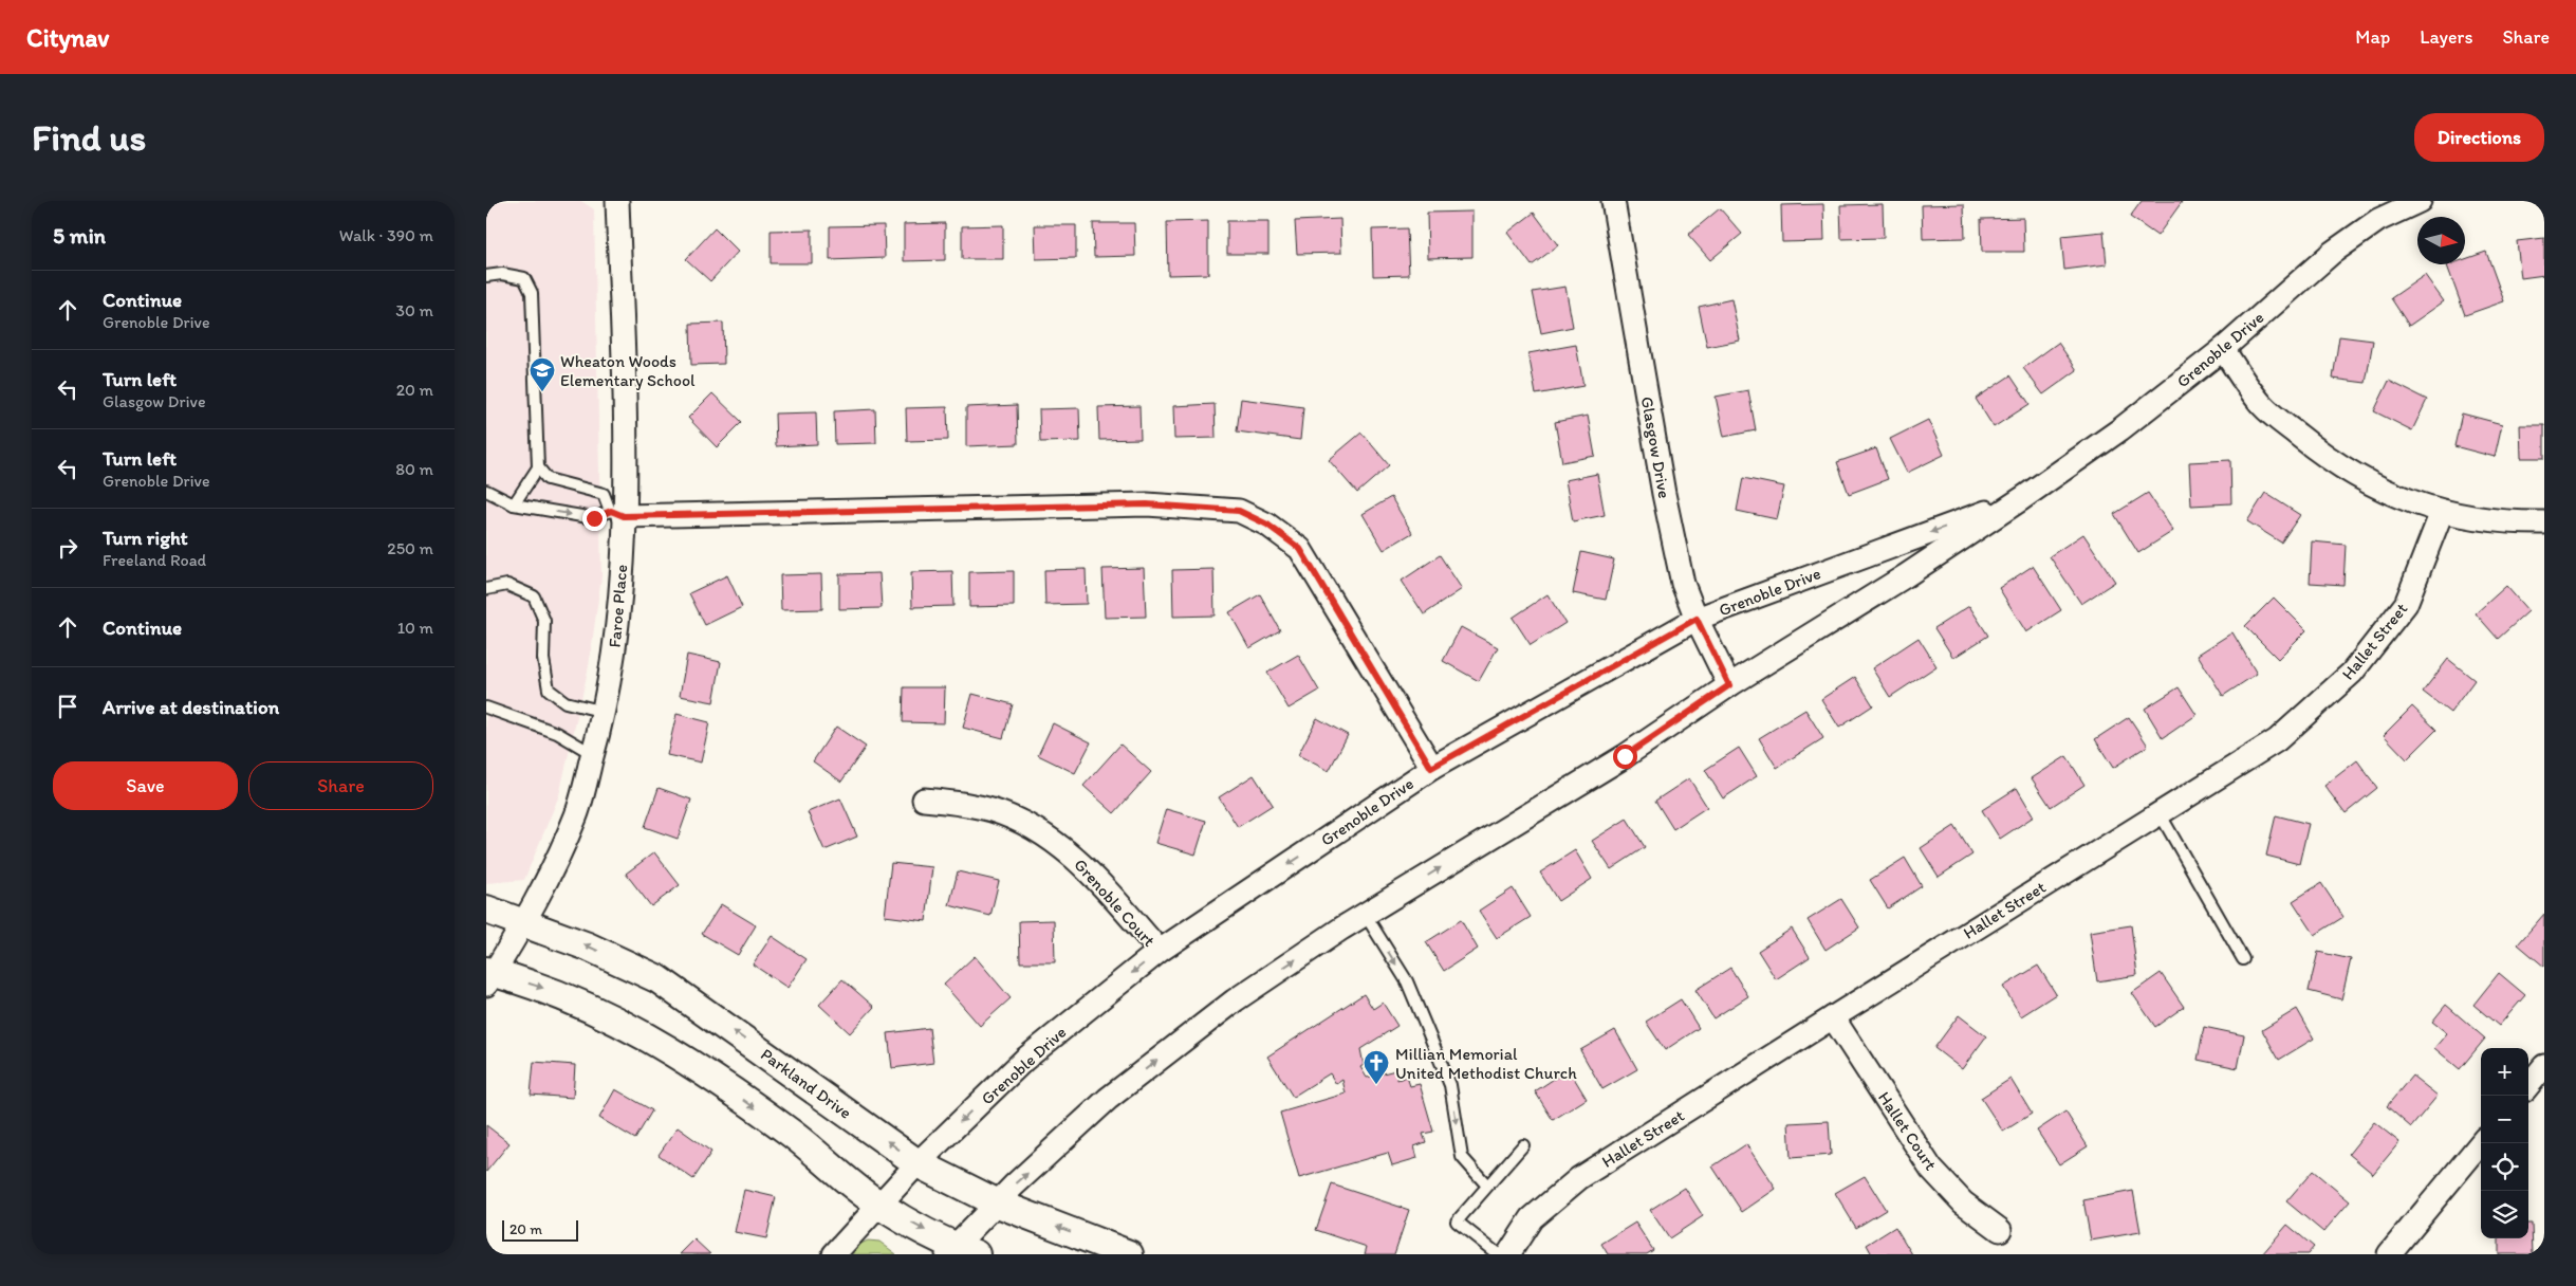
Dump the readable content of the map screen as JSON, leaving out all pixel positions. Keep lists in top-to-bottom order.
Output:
{
  "streets": {
    "street": [
      "Grenoble Drive",
      "Glasgow Drive",
      "Faroe Place",
      "Hallet Street",
      "Grenoble Court",
      "Parkland Drive",
      "Hallet Court"
    ]
  },
  "crossings": [
    ["Grenoble Drive", "Glasgow Drive"],
    ["Grenoble Drive", "Grenoble Court"],
    ["Grenoble Drive", "Parkland Drive"],
    ["Faroe Place", "Parkland Drive"],
    ["Hallet Street", "Hallet Court"]
  ],
  "places": {
    "school or university": ["Wheaton Woods Elementary School"],
    "church": ["Millian Memorial United Methodist Church"]
  },
  "scale_bar": "20 m",
  "north": "right",
  "page": {
    "header": "Citynav",
    "nav": ["Map", "Layers", "Share"],
    "buttons": [
      "Directions",
      ["Save", "Share"]
    ],
    "title": "Find us",
    "heading": ["5 min", "Walk · 390 m"],
    "list": [
      ["Continue", "Grenoble Drive", "30 m"],
      ["Turn left", "Glasgow Drive", "20 m"],
      ["Turn left", "Grenoble Drive", "80 m"],
      ["Turn right", "Freeland Road", "250 m"],
      ["Continue", "10 m"],
      "Arrive at destination"
    ],
    "map_buttons": ["+", "−"],
    "scale": "20 m"
  }
}
